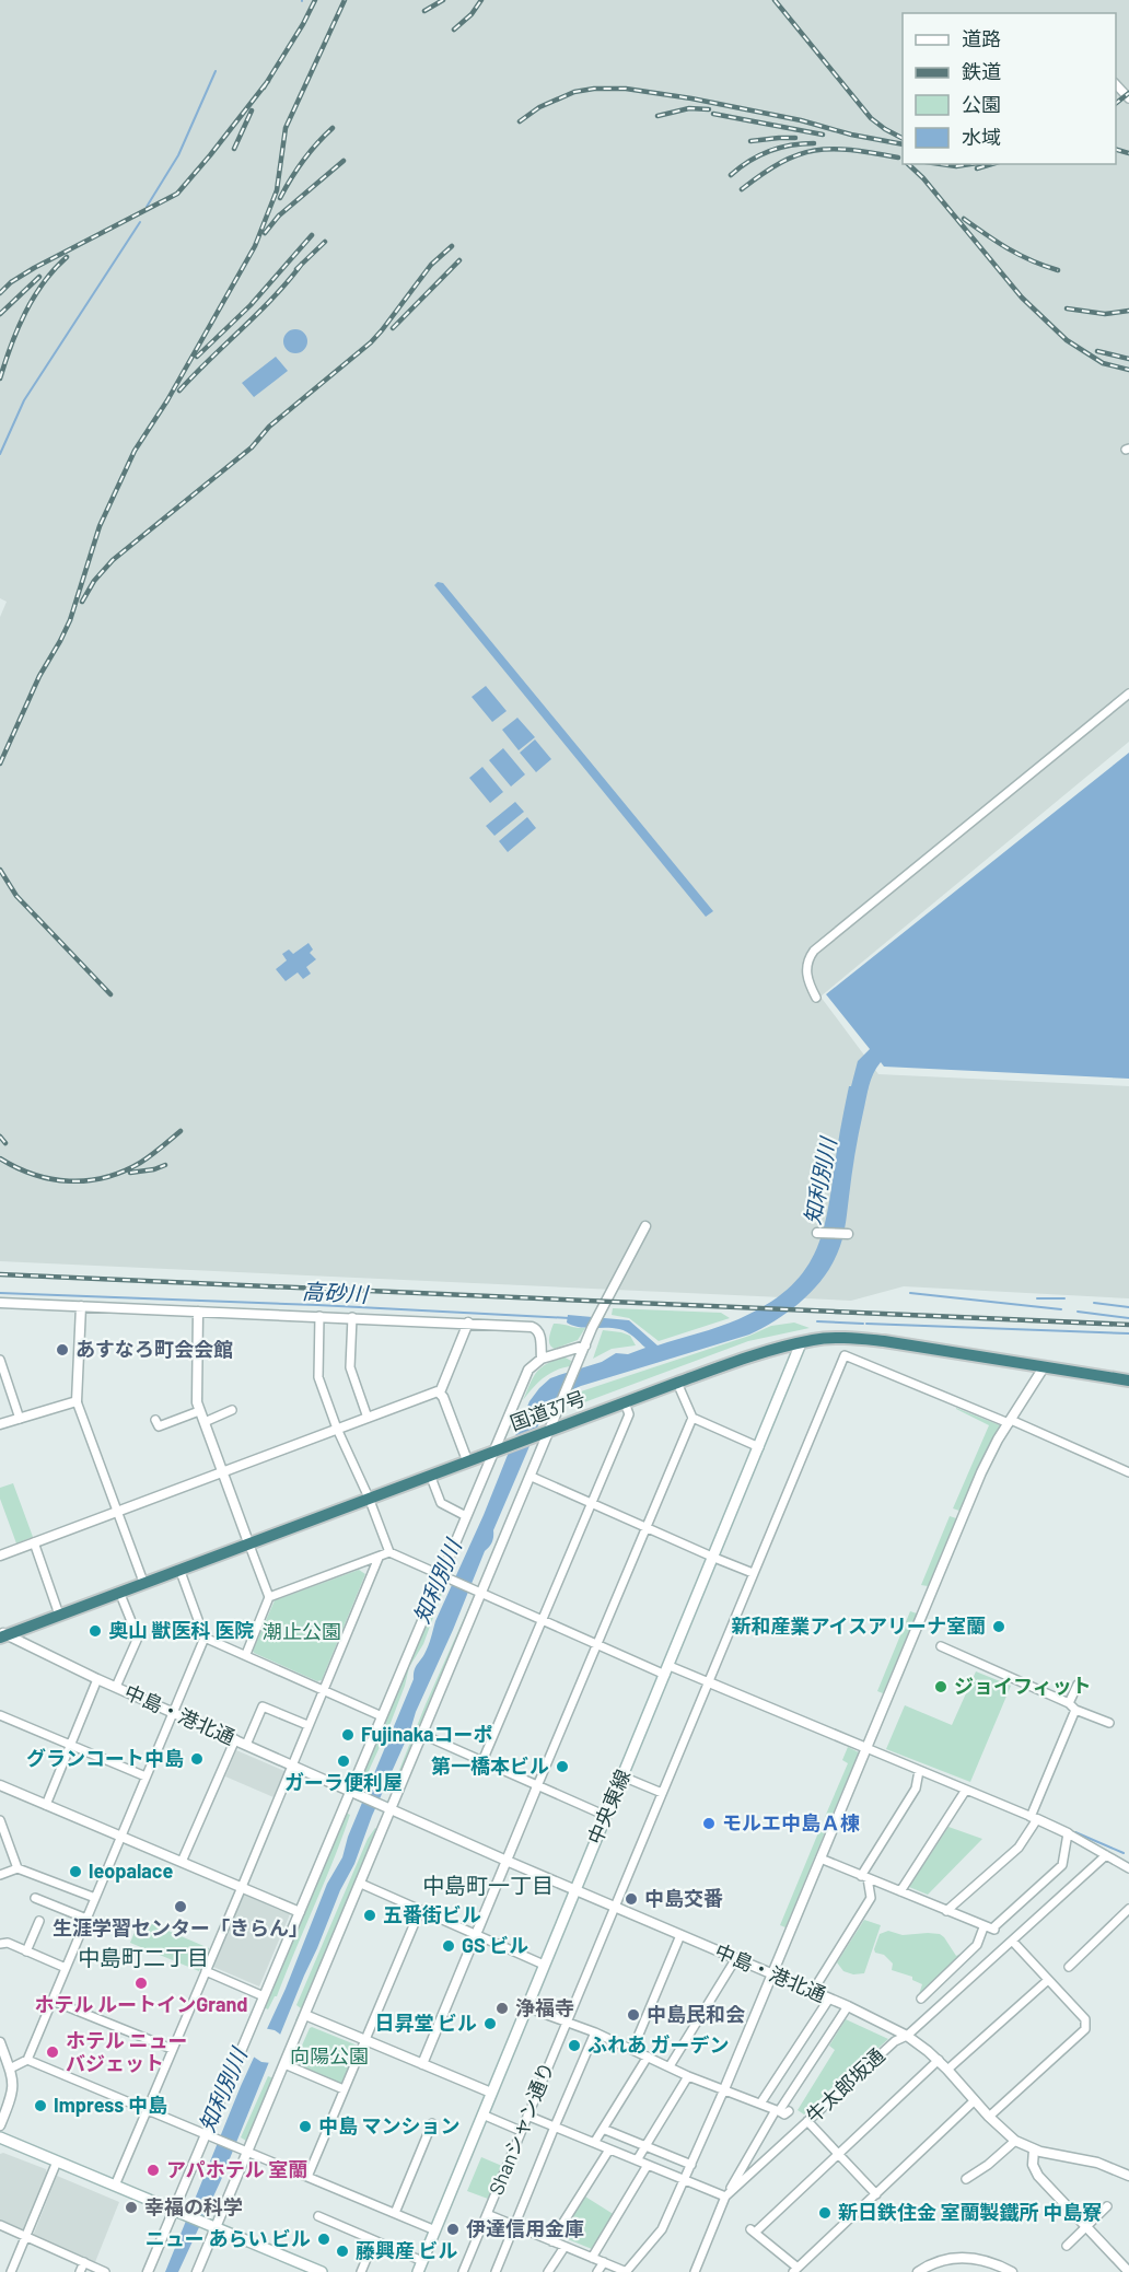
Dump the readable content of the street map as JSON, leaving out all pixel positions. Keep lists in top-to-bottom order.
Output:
{
  "streets": {
    "highway": ["国道37号"],
    "main road": ["中央東線"],
    "street": ["中島・港北通", "牛太郎坂通", "Shanシャン通り"]
  },
  "crossings": [
    ["国道37号", "中島・港北通"],
    ["国道37号", "中央東線"],
    ["中島・港北通", "中央東線"],
    ["中島・港北通", "牛太郎坂通"],
    ["中島・港北通", "Shanシャン通り"]
  ],
  "districts": ["中島町一丁目", "中島町二丁目"],
  "water": ["知利別川", "高砂川"],
  "parks": ["潮止公園", "向陽公園"],
  "places": [
    "あすなろ町会会館",
    "新和産業アイスアリーナ室蘭",
    "奥山 獣医科 医院",
    "ジョイフィット",
    "Fujinakaコーポ",
    "グランコート中島",
    "ガーラ便利屋",
    "第一橋本ビル",
    "モルエ中島Ａ棟",
    "leopalace",
    "中島交番",
    "生涯学習センター「きらん」",
    "五番街ビル",
    "GS ビル",
    "ホテル ルートインGrand",
    "浄福寺",
    "中島民和会",
    "日昇堂 ビル",
    "ふれあ ガーデン",
    "ホテル ニュー バジェット",
    "Impress 中島",
    "中島 マンション",
    "アパホテル 室蘭",
    "幸福の科学",
    "新日鉄住金 室蘭製鐵所 中島寮",
    "伊達信用金庫",
    "ニュー あらい ビル",
    "藤興産 ビル"
  ],
  "legend": [
    "道路",
    "鉄道",
    "公園",
    "水域"
  ]
}
